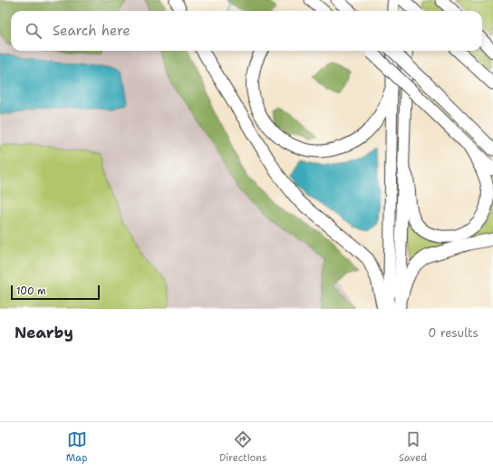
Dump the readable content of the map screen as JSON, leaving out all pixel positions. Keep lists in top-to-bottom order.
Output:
{
  "scale_bar": "100 m",
  "page": {
    "search": "Search here",
    "scale": "100 m",
    "heading": ["Nearby", "0 results"],
    "nav": ["Map", "Directions", "Saved"]
  }
}
